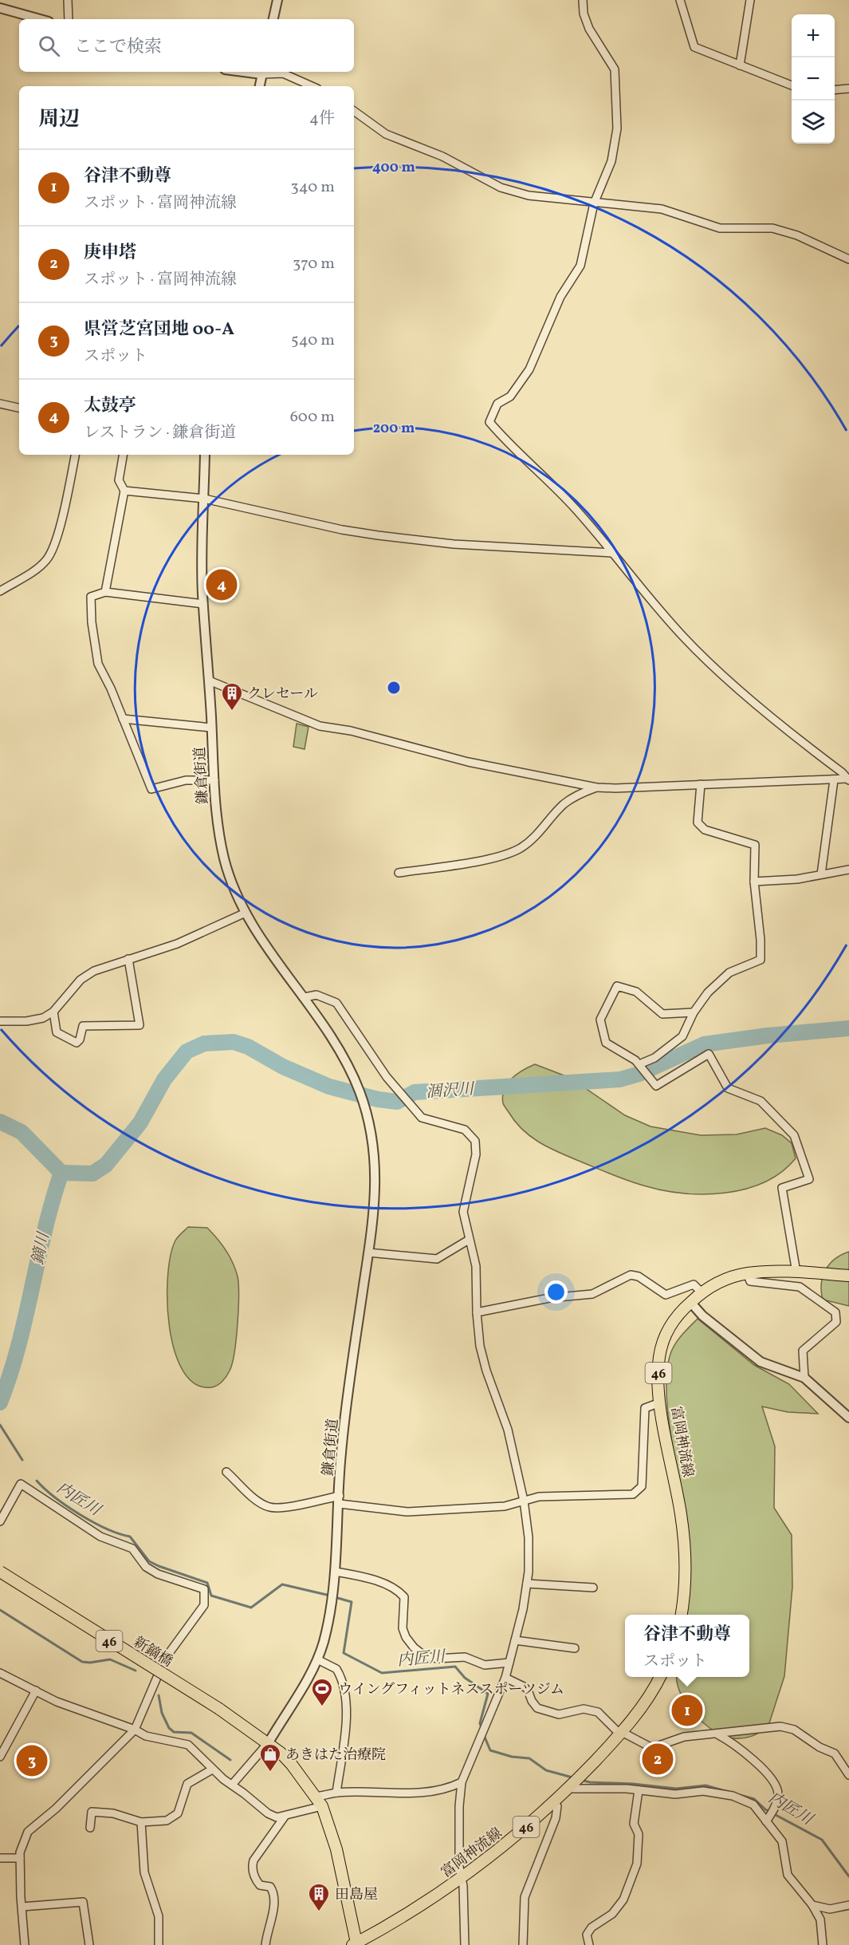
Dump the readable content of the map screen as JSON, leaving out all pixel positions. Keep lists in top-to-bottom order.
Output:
{
  "streets": {
    "main road": ["46", "富岡神流線", "新鏑橋"],
    "street": ["鎌倉街道"]
  },
  "crossings": [
    ["鎌倉街道", "46"],
    ["鎌倉街道", "新鏑橋"],
    ["46", "富岡神流線"],
    ["46", "新鏑橋"]
  ],
  "water": ["涸沢川", "鏑川", "内匠川"],
  "places": {
    "building": ["クレセール", "田島屋"],
    "sports": ["ウイングフィットネススポーツジム"],
    "shop": ["あきはた治療院"]
  },
  "page": {
    "map_buttons": ["+", "−"],
    "search": "ここで検索",
    "heading": ["周辺", "4件"],
    "list": [
      {
        "mark": "1",
        "name": "谷津不動尊",
        "note": "スポット · 富岡神流線",
        "value": "340 m"
      },
      {
        "mark": "2",
        "name": "庚申塔",
        "note": "スポット · 富岡神流線",
        "value": "370 m"
      },
      {
        "mark": "3",
        "name": "県営芝宮団地 00-A",
        "note": "スポット",
        "value": "540 m"
      },
      {
        "mark": "4",
        "name": "太鼓亭",
        "note": "レストラン · 鎌倉街道",
        "value": "600 m"
      }
    ],
    "pins": [
      "4",
      "1",
      "2",
      "3"
    ],
    "popup": ["谷津不動尊", "スポット"]
  },
  "rings": ["400 m", "200 m"]
}
